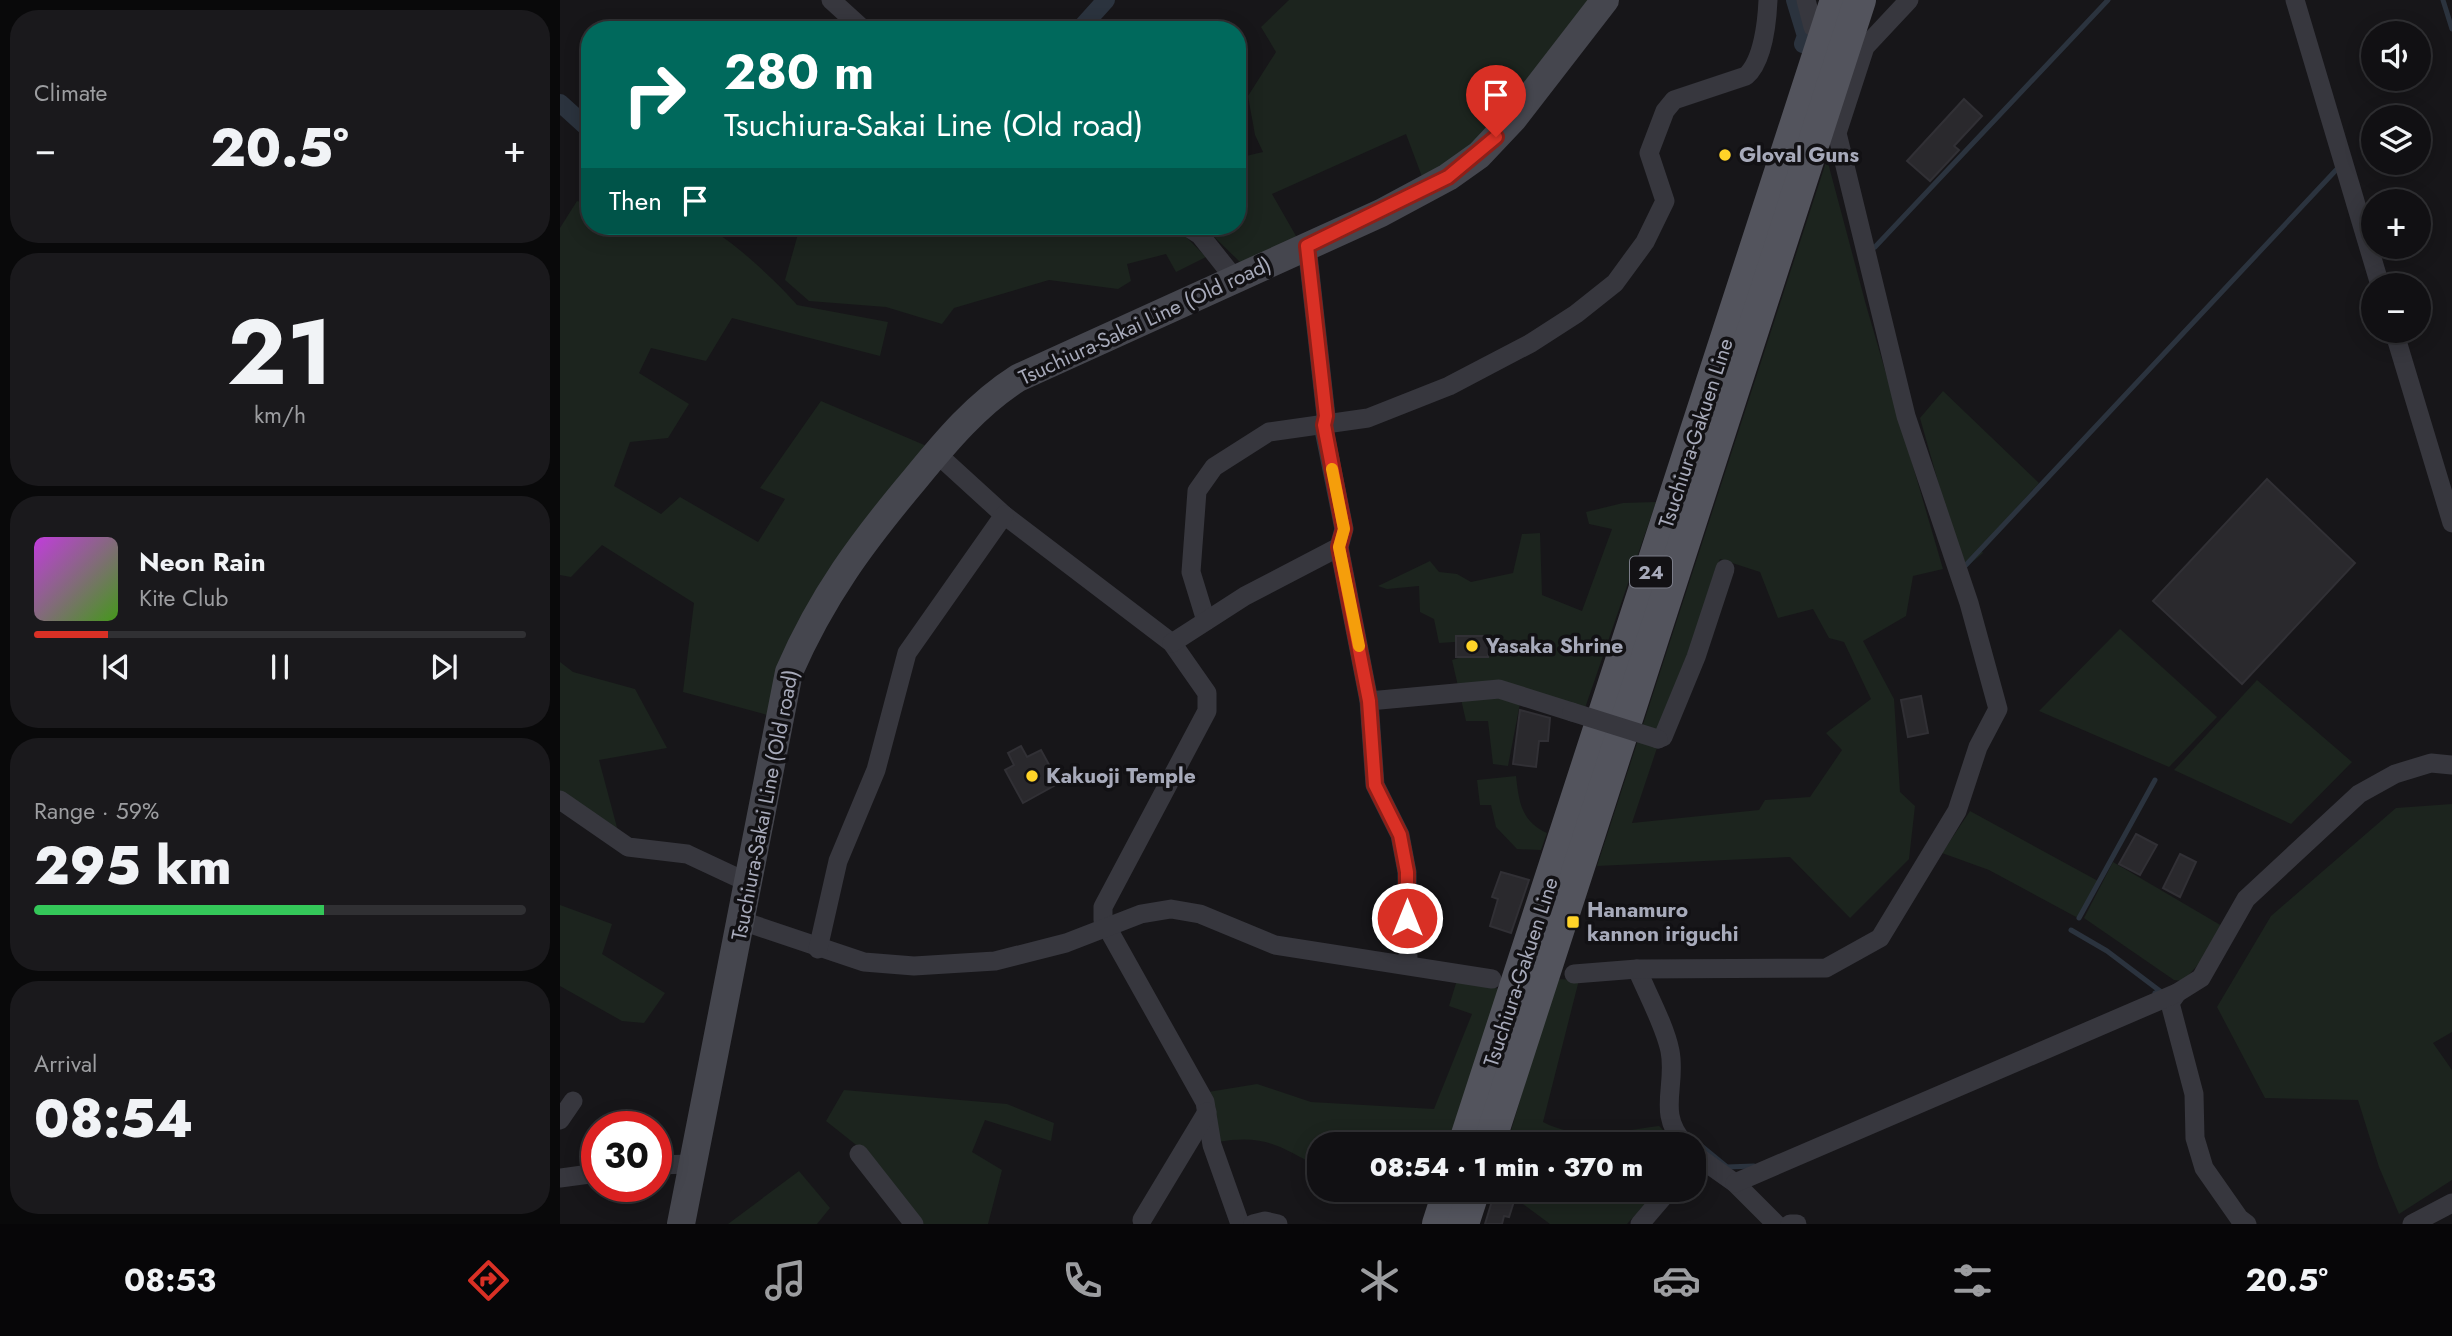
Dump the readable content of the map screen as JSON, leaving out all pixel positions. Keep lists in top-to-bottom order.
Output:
{
  "streets": {
    "main road": ["Tsuchiura-Gakuen Line", "24"],
    "street": ["Tsuchiura-Sakai Line (Old road)"]
  },
  "places": {
    "other": ["Gloval Guns", "Yasaka Shrine", "Kakuoji Temple"],
    "transit": ["Hanamuro kannon iriguchi"]
  },
  "page": {
    "tile": [
      "Climate",
      ["21", "km/h"],
      ["Range · 59%", "295 km"],
      ["Arrival", "08:54"]
    ],
    "map_buttons": ["+", "−"],
    "turn": ["280 m", "Tsuchiura-Sakai Line (Old road)"],
    "heat": ["−", "20.5°", "+"],
    "then": "Then",
    "song": ["Neon Rain", "Kite Club"],
    "limit": "30",
    "trip": "08:54 · 1 min · 370 m",
    "tabs": ["08:53", "20.5°"]
  }
}
